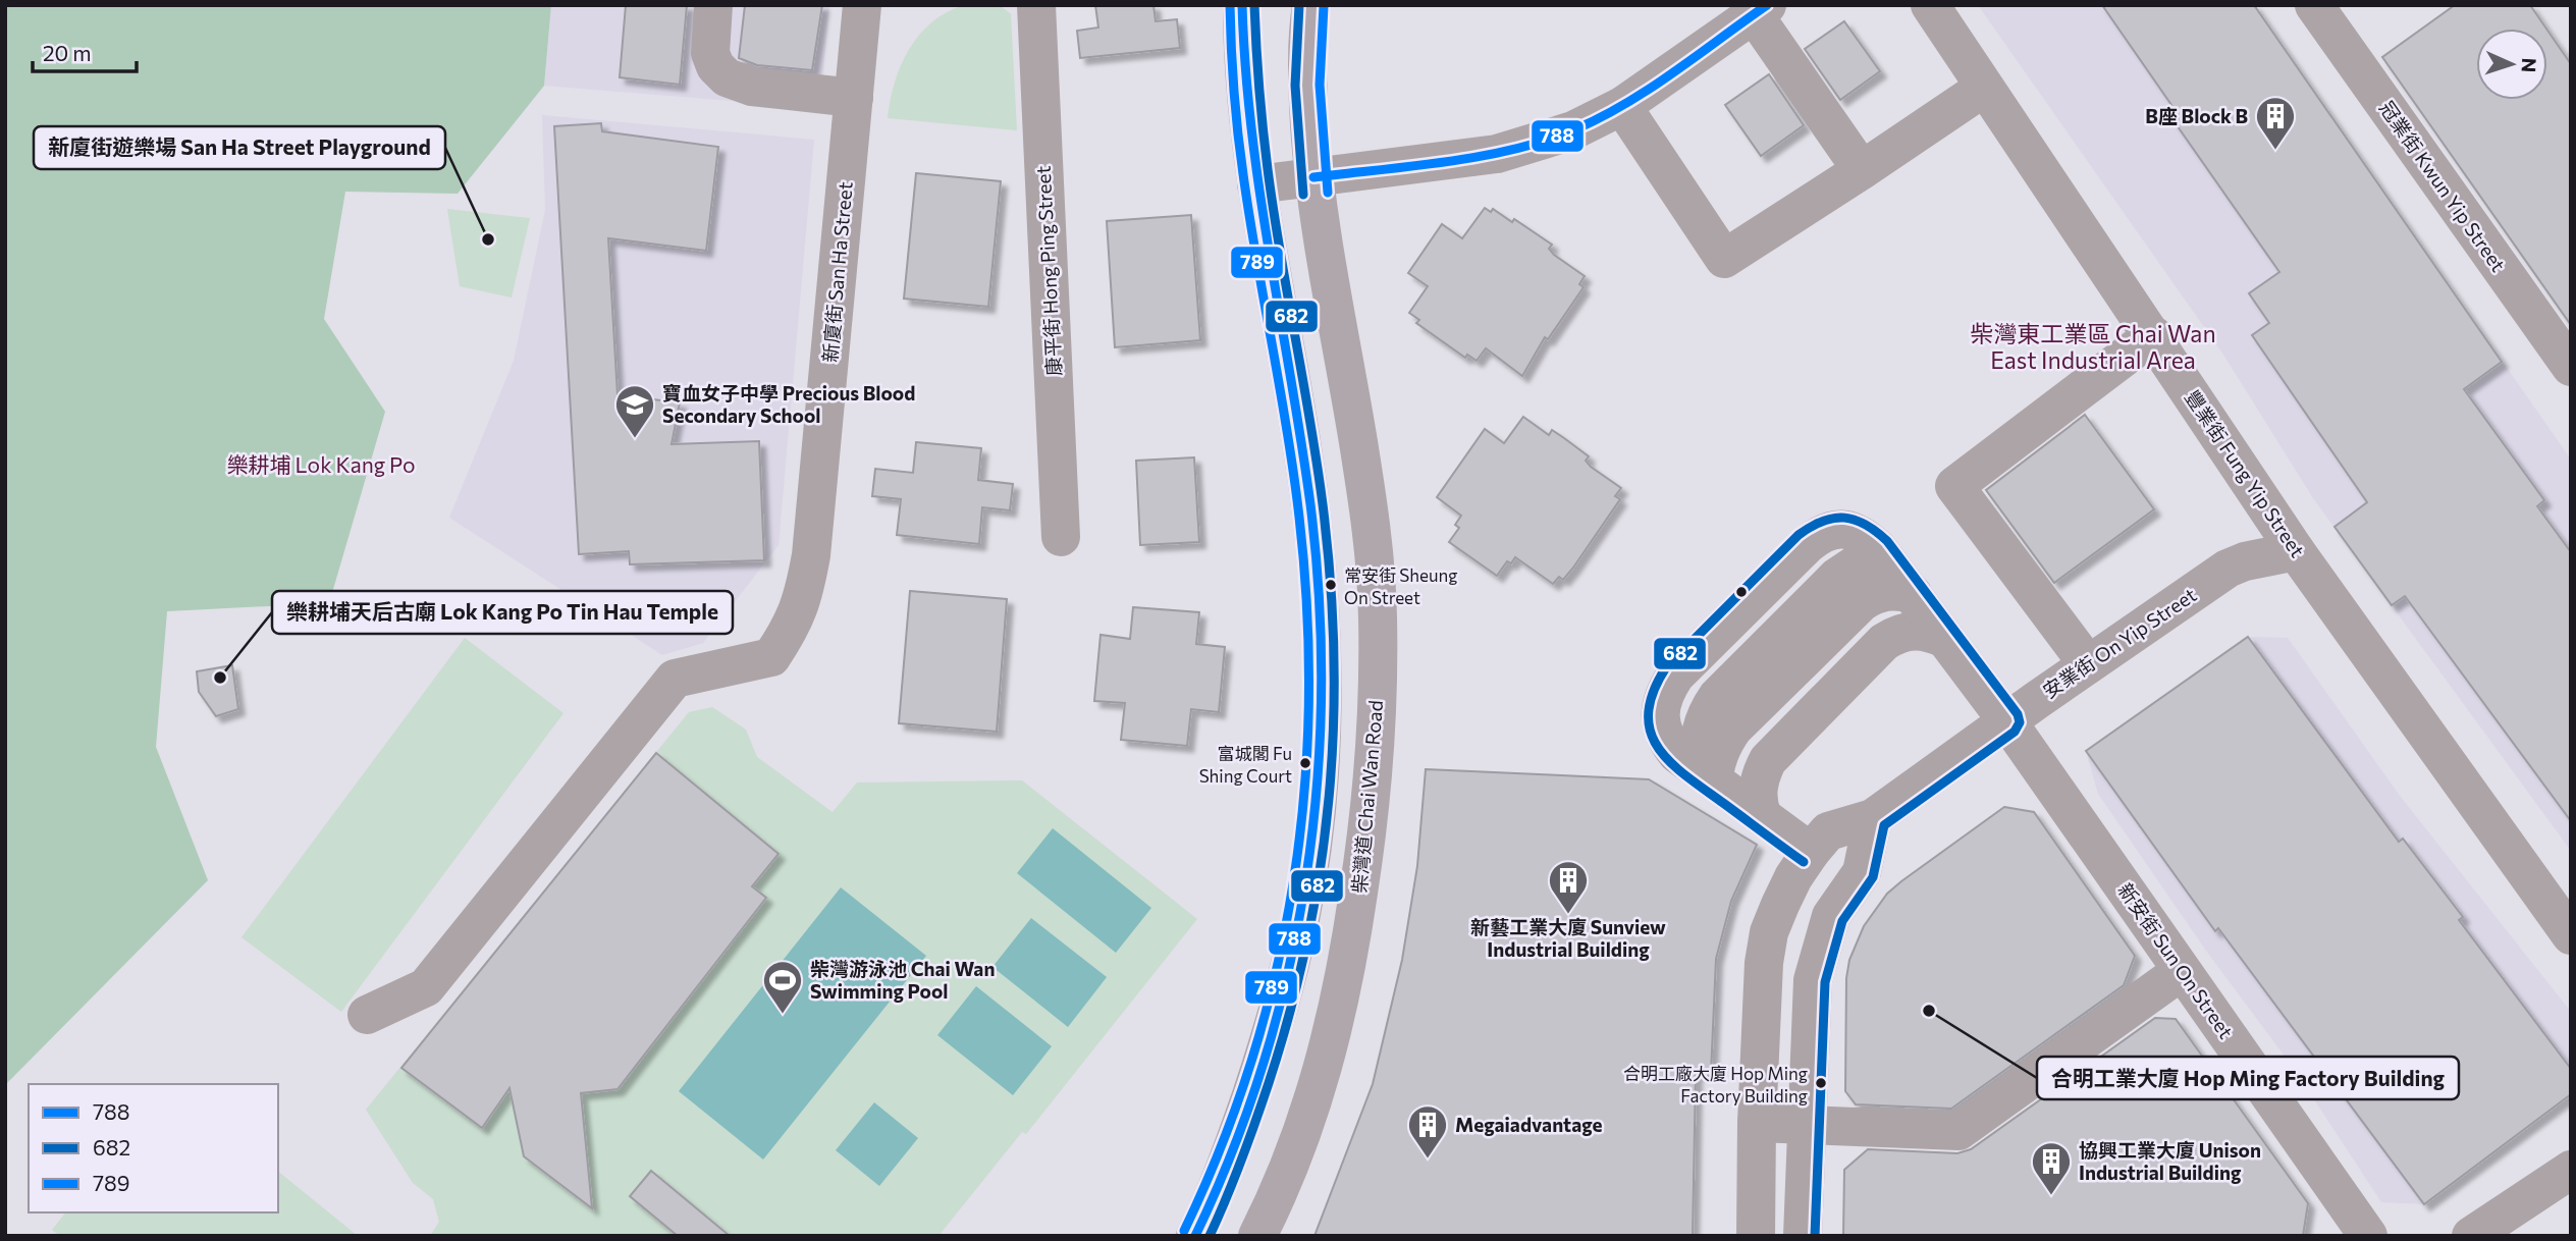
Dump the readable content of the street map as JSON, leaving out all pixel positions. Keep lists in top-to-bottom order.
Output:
{
  "streets": {
    "main road": ["柴灣道 Chai Wan Road"],
    "street": [
      "冠業街 Kwun Yip Street",
      "康平街 Hong Ping Street",
      "新廈街 San Ha Street",
      "豐業街 Fung Yip Street",
      "安業街 On Yip Street",
      "新安街 Sun On Street"
    ]
  },
  "crossings": [
    ["豐業街 Fung Yip Street", "安業街 On Yip Street"],
    ["安業街 On Yip Street", "新安街 Sun On Street"]
  ],
  "districts": ["柴灣東工業區 Chai Wan East Industrial Area", "樂耕埔 Lok Kang Po"],
  "places": {
    "building": [
      "B座 Block B",
      "新藝工業大廈 Sunview Industrial Building",
      "Megaiadvantage",
      "協興工業大廈 Unison Industrial Building"
    ],
    "other": [
      "新廈街遊樂場 San Ha Street Playground",
      "常安街 Sheung On Street",
      "樂耕埔天后古廟 Lok Kang Po Tin Hau Temple",
      "富城閣 Fu Shing Court",
      "合明工業大廈 Hop Ming Factory Building",
      "合明工廠大廈 Hop Ming Factory Building"
    ],
    "school or university": ["寶血女子中學 Precious Blood Secondary School"],
    "sports": ["柴灣游泳池 Chai Wan Swimming Pool"]
  },
  "lines": ["transit line 788", "transit line 682", "transit line 789"],
  "legend": ["788", "682", "789"],
  "scale_bar": "20 m",
  "north": "right"
}
